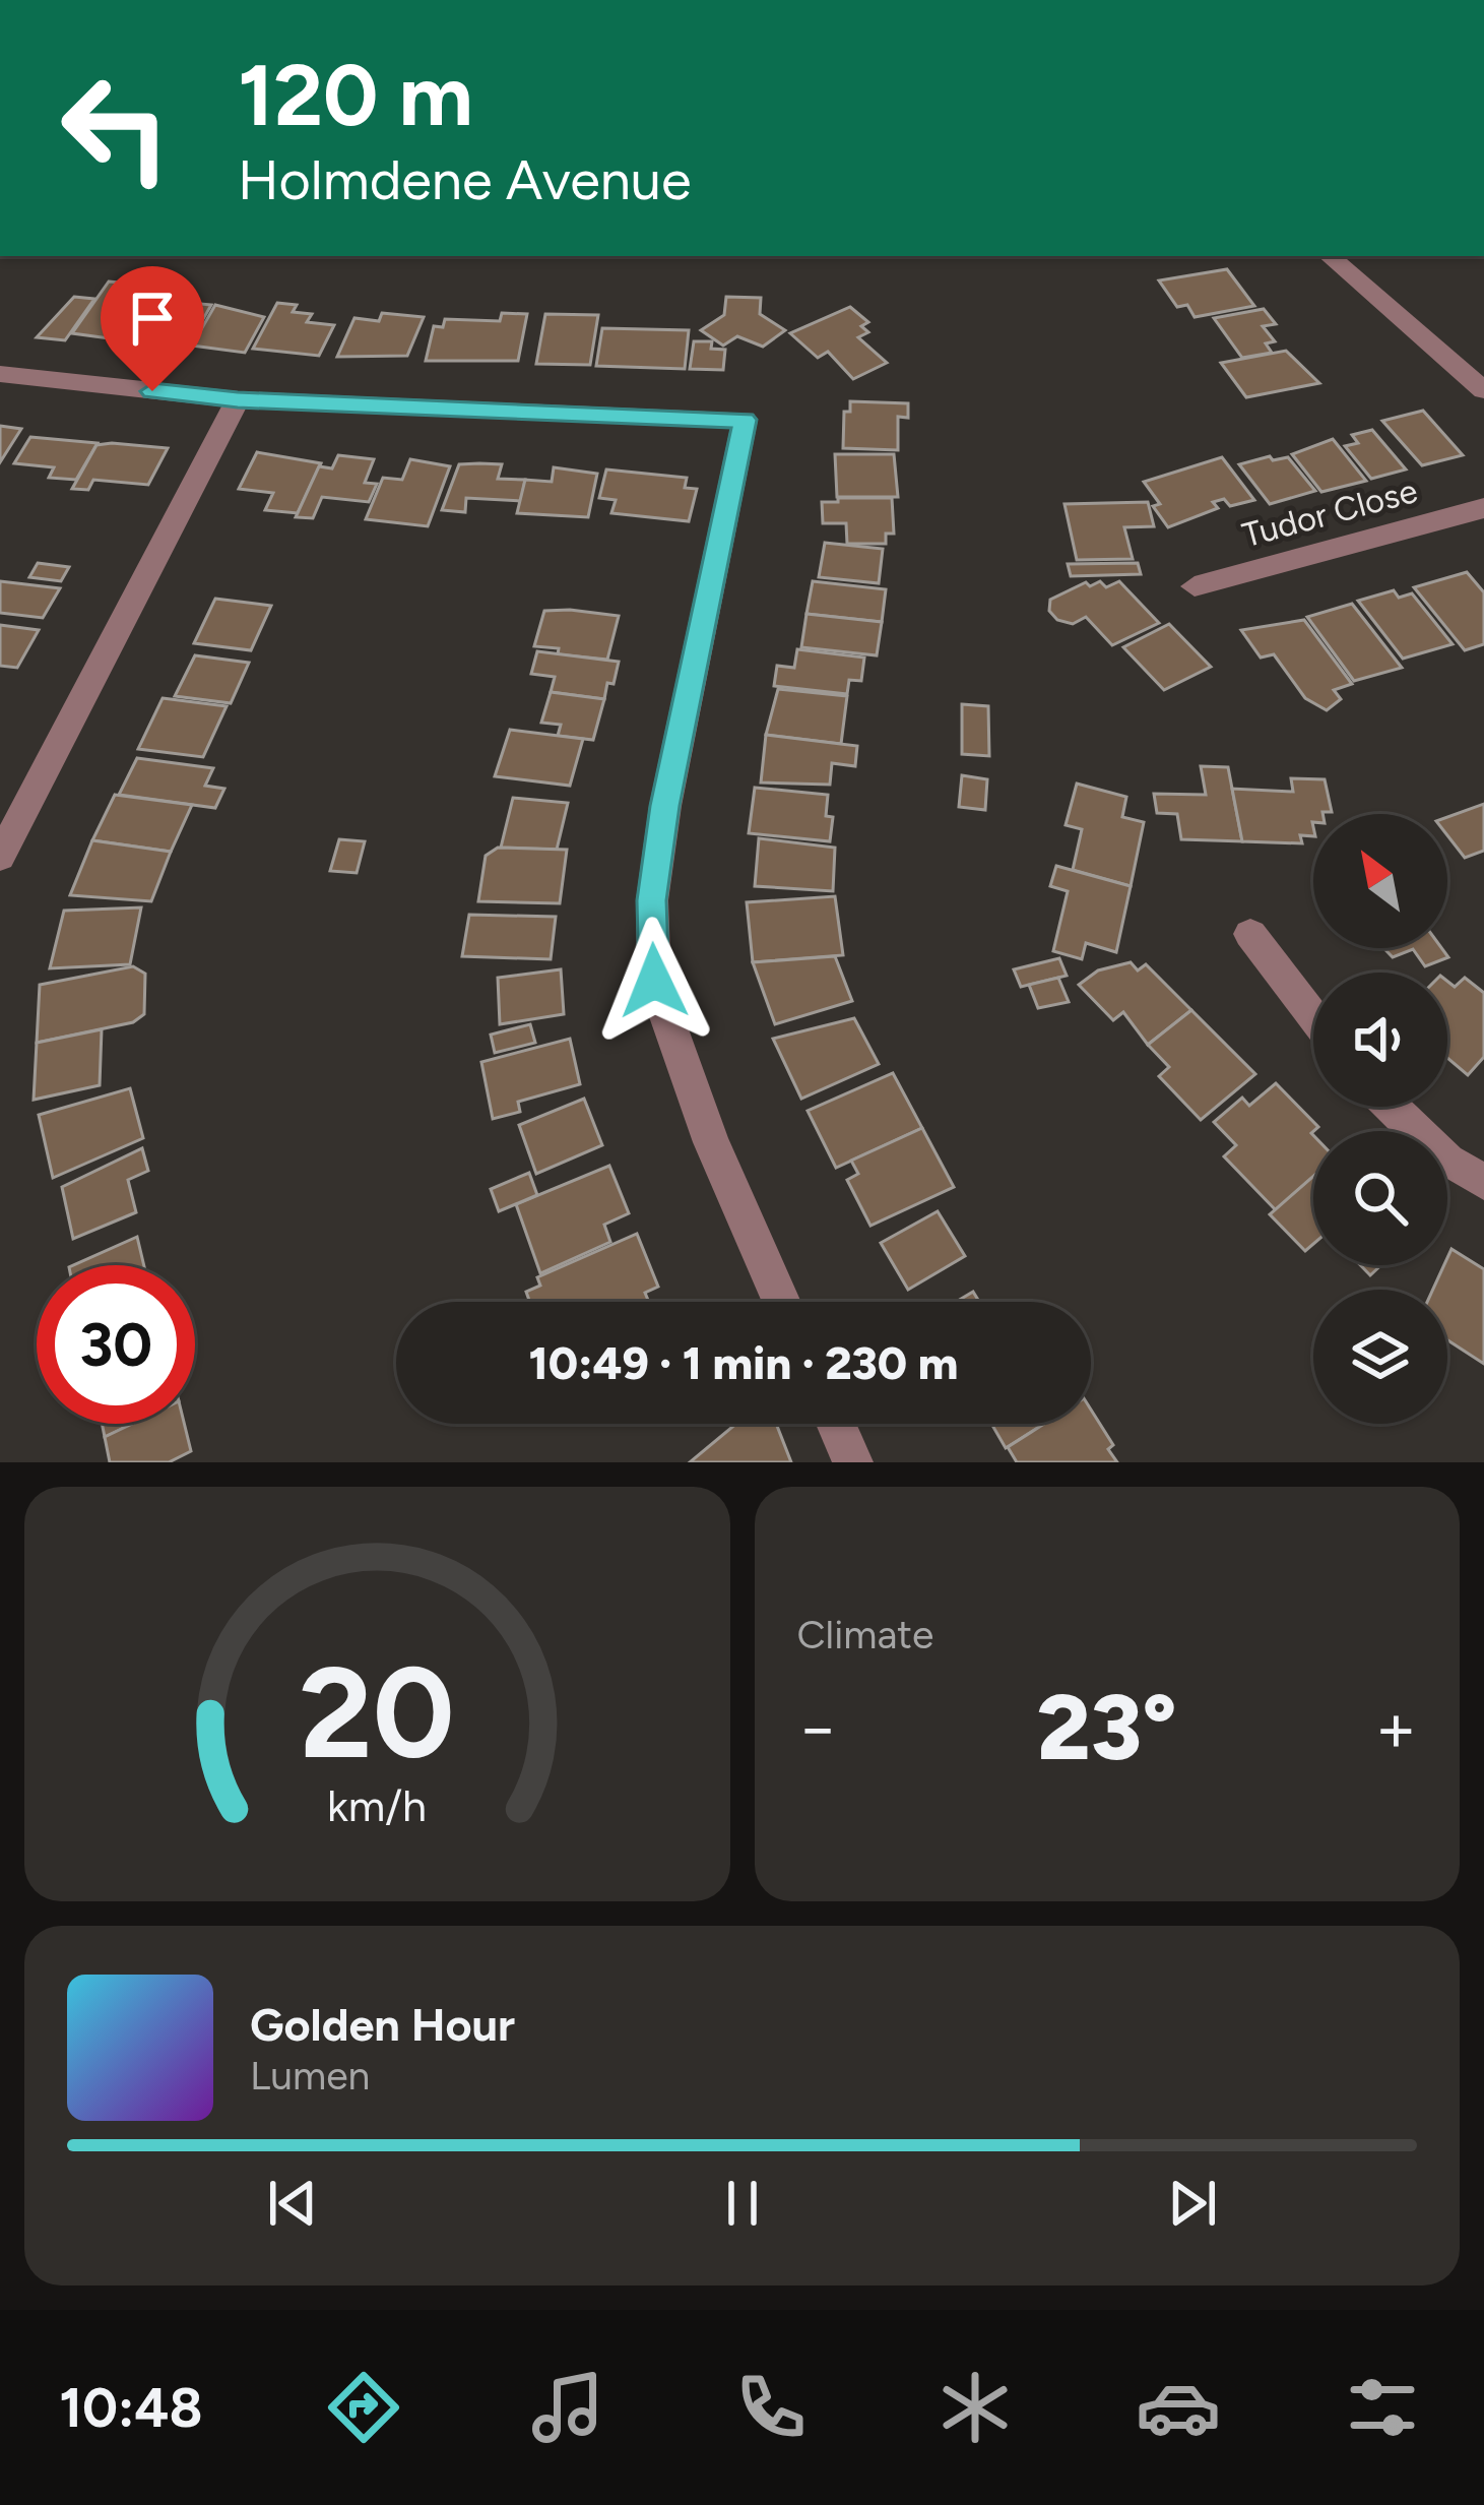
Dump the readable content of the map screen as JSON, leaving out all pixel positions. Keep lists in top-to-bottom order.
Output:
{
  "streets": {
    "street": ["Tudor Close"]
  },
  "north": "top left",
  "page": {
    "turn": ["120 m", "Holmdene Avenue"],
    "limit": "30",
    "trip": "10:49 · 1 min · 230 m",
    "tile": "Climate",
    "heat": ["−", "23°", "+"],
    "song": ["Golden Hour", "Lumen"],
    "tabs": "10:48",
    "gauge": ["20", "km/h"]
  }
}
